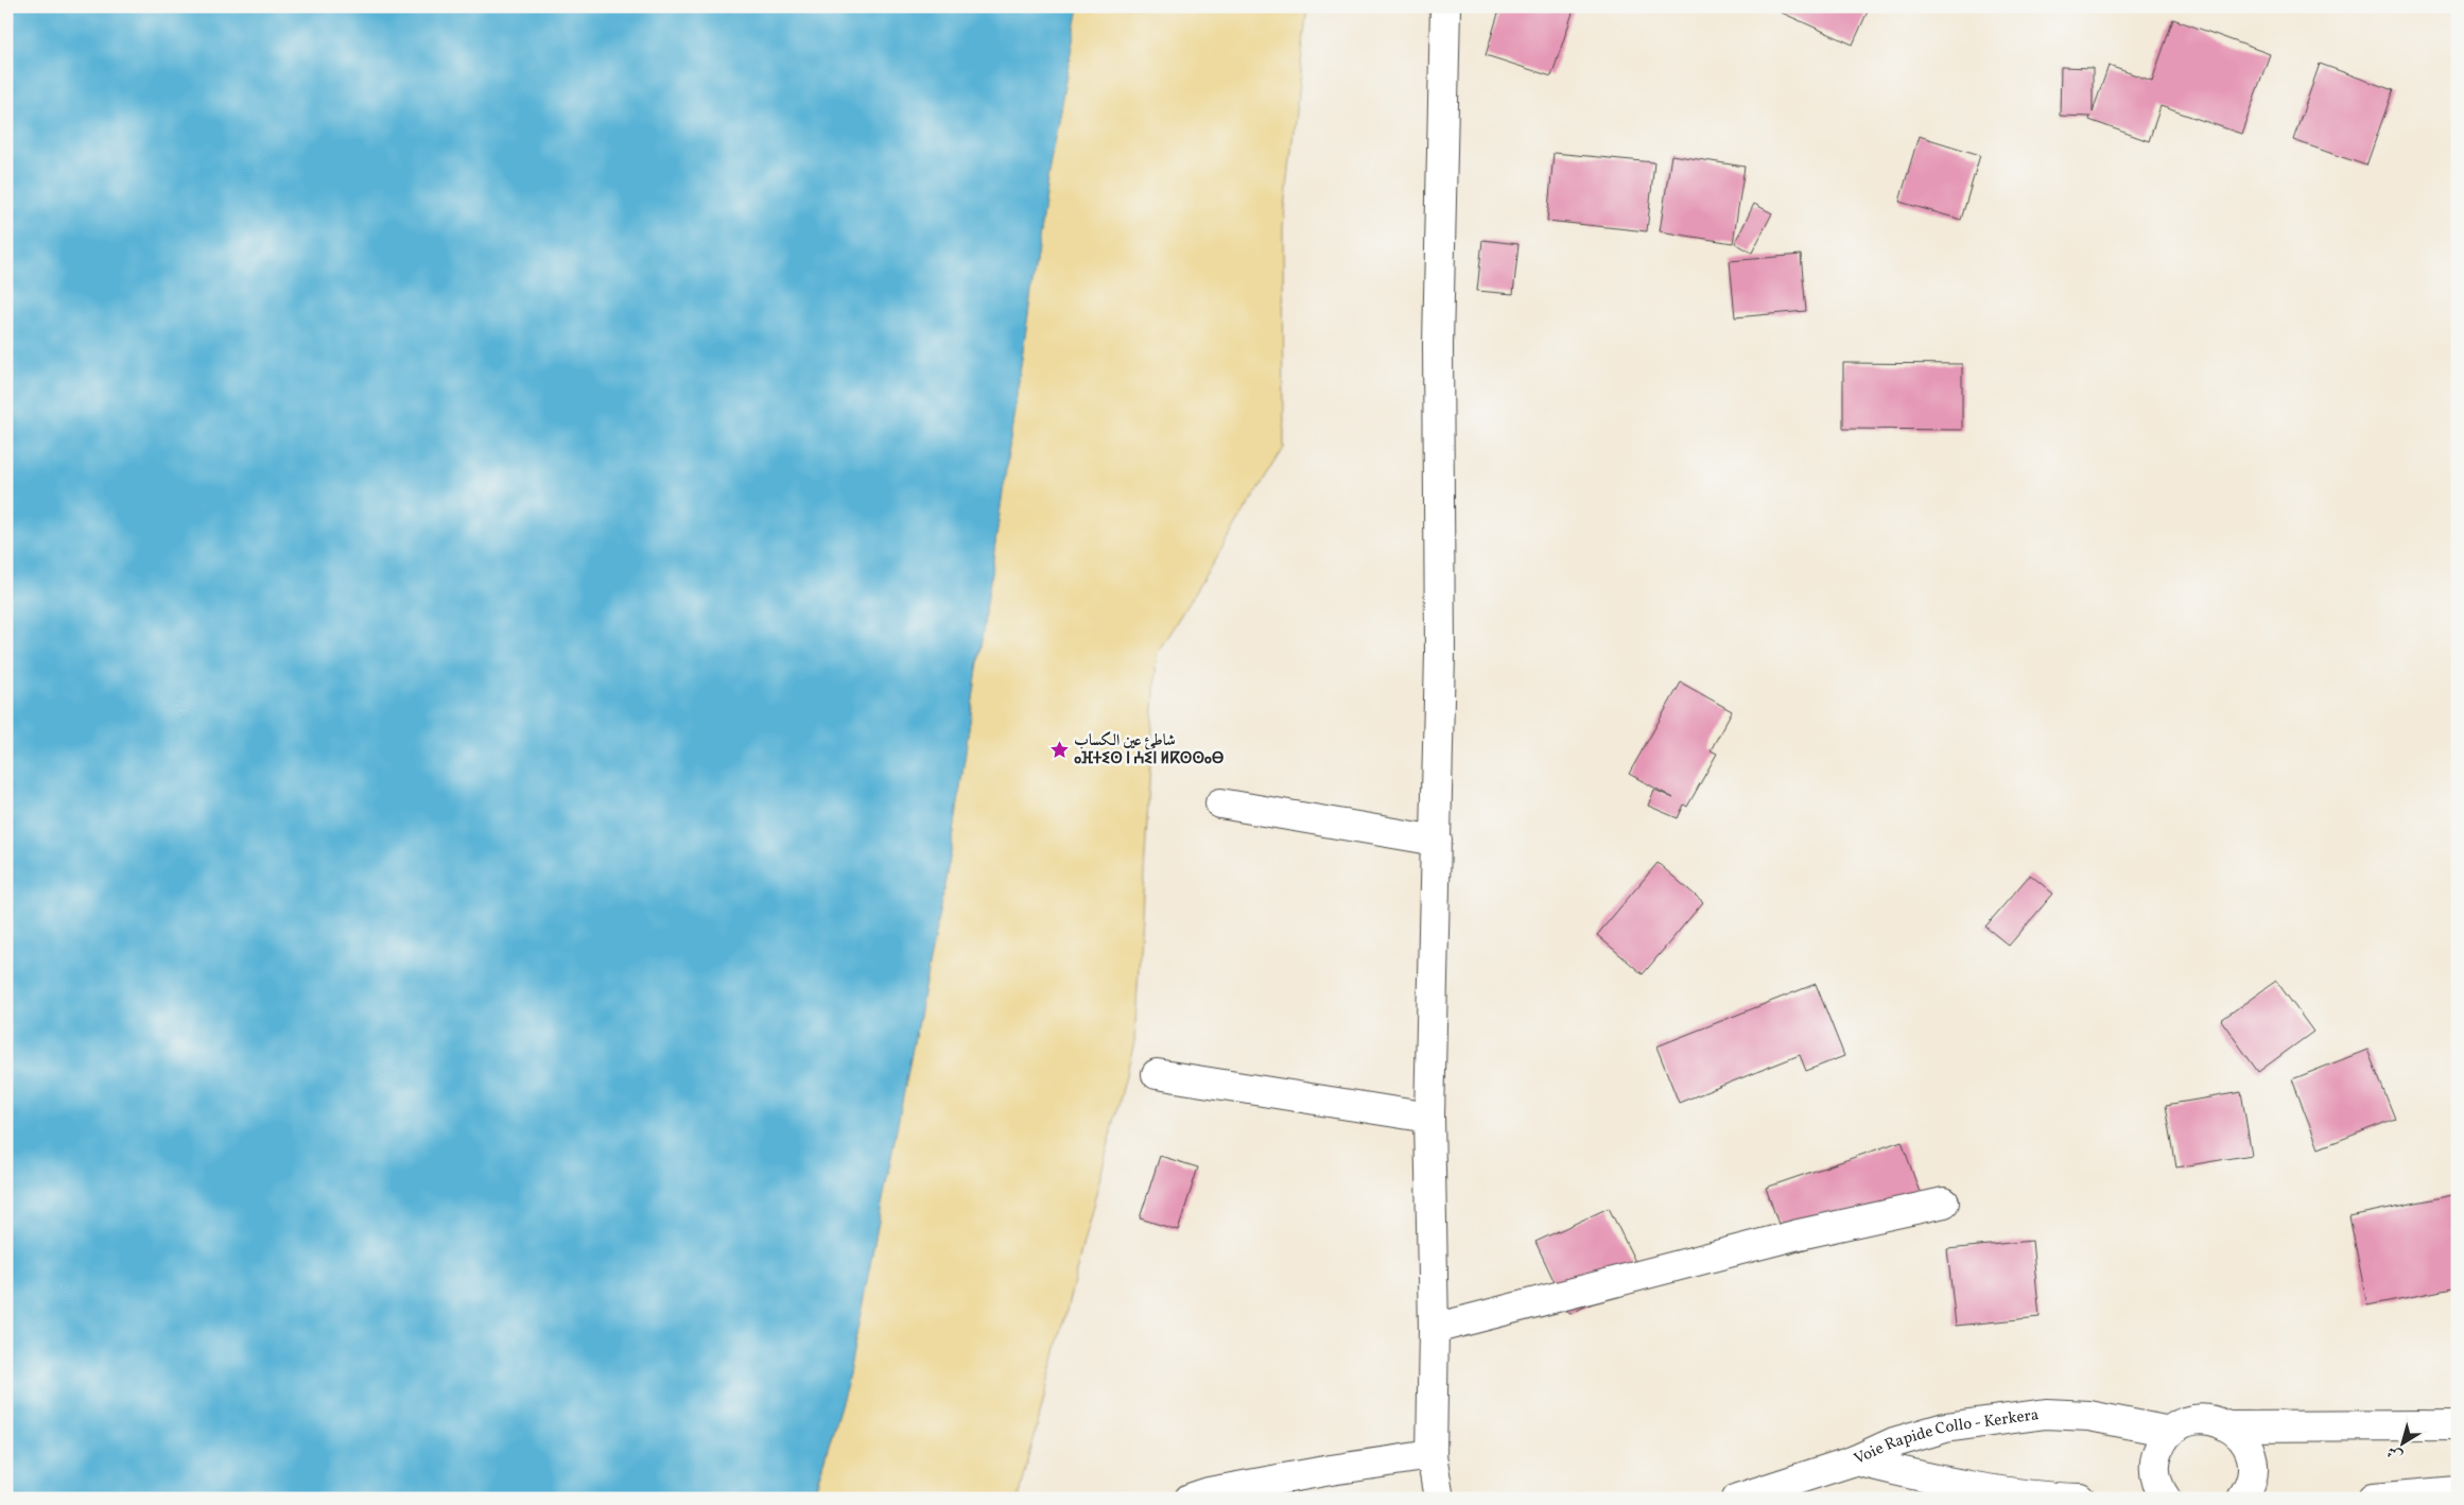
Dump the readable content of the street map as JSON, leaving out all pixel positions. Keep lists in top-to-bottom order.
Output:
{
  "streets": {
    "main road": ["Voie Rapide Collo - Kerkera"]
  },
  "places": {
    "place": ["شاطئ عين الكساب ⴰⴼⵜⵉⵙ ⵏ ⵄⵉⵏ ⵍⴽⵙⵙⴰⴱ"]
  },
  "north": "bottom left"
}
